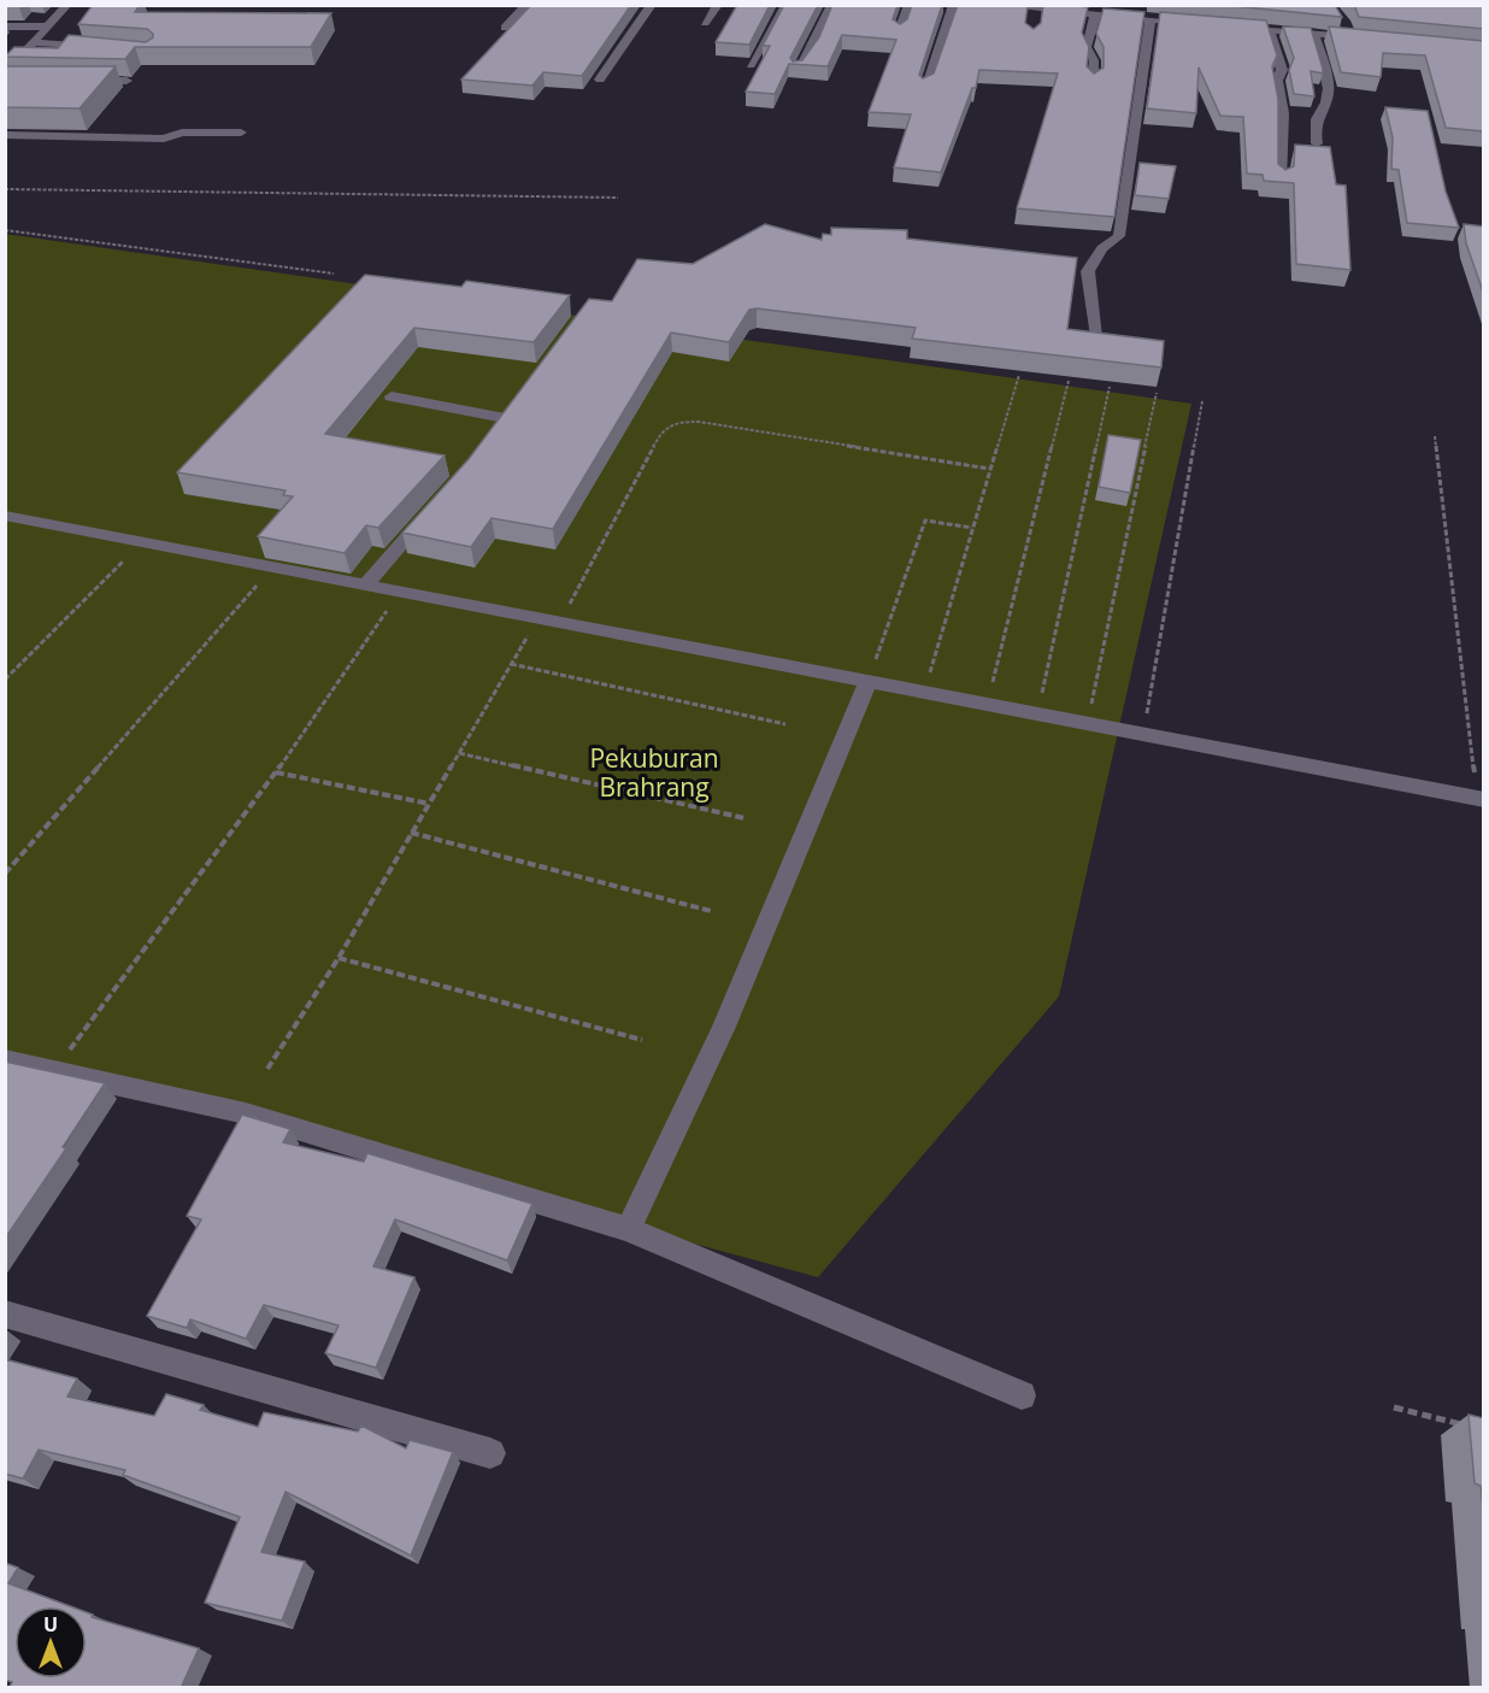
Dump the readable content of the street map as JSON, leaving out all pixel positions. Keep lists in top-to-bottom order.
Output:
{
  "parks": ["Pekuburan Brahrang"],
  "north": "top"
}
